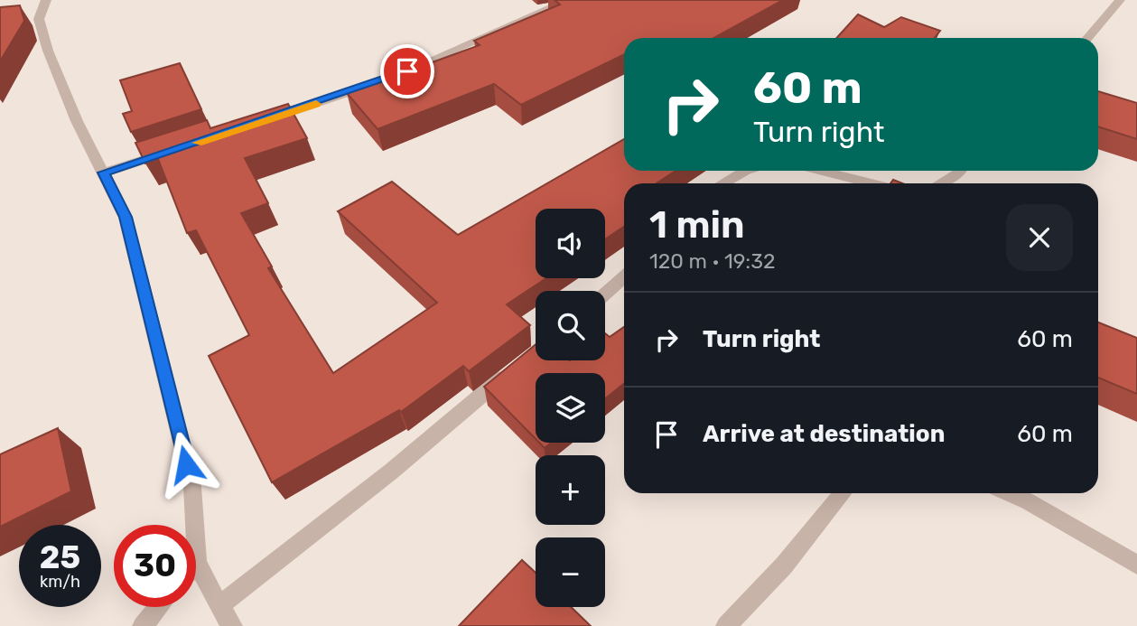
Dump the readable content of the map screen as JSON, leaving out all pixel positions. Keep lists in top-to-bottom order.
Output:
{
  "page": {
    "turn": ["60 m", "Turn right"],
    "heading": ["1 min", "120 m · 19:32"],
    "map_buttons": ["+", "−"],
    "list": [
      {
        "name": "Turn right",
        "value": "60 m"
      },
      {
        "name": "Arrive at destination",
        "value": "60 m"
      }
    ],
    "speed": "25 km/h",
    "limit": "30"
  }
}
